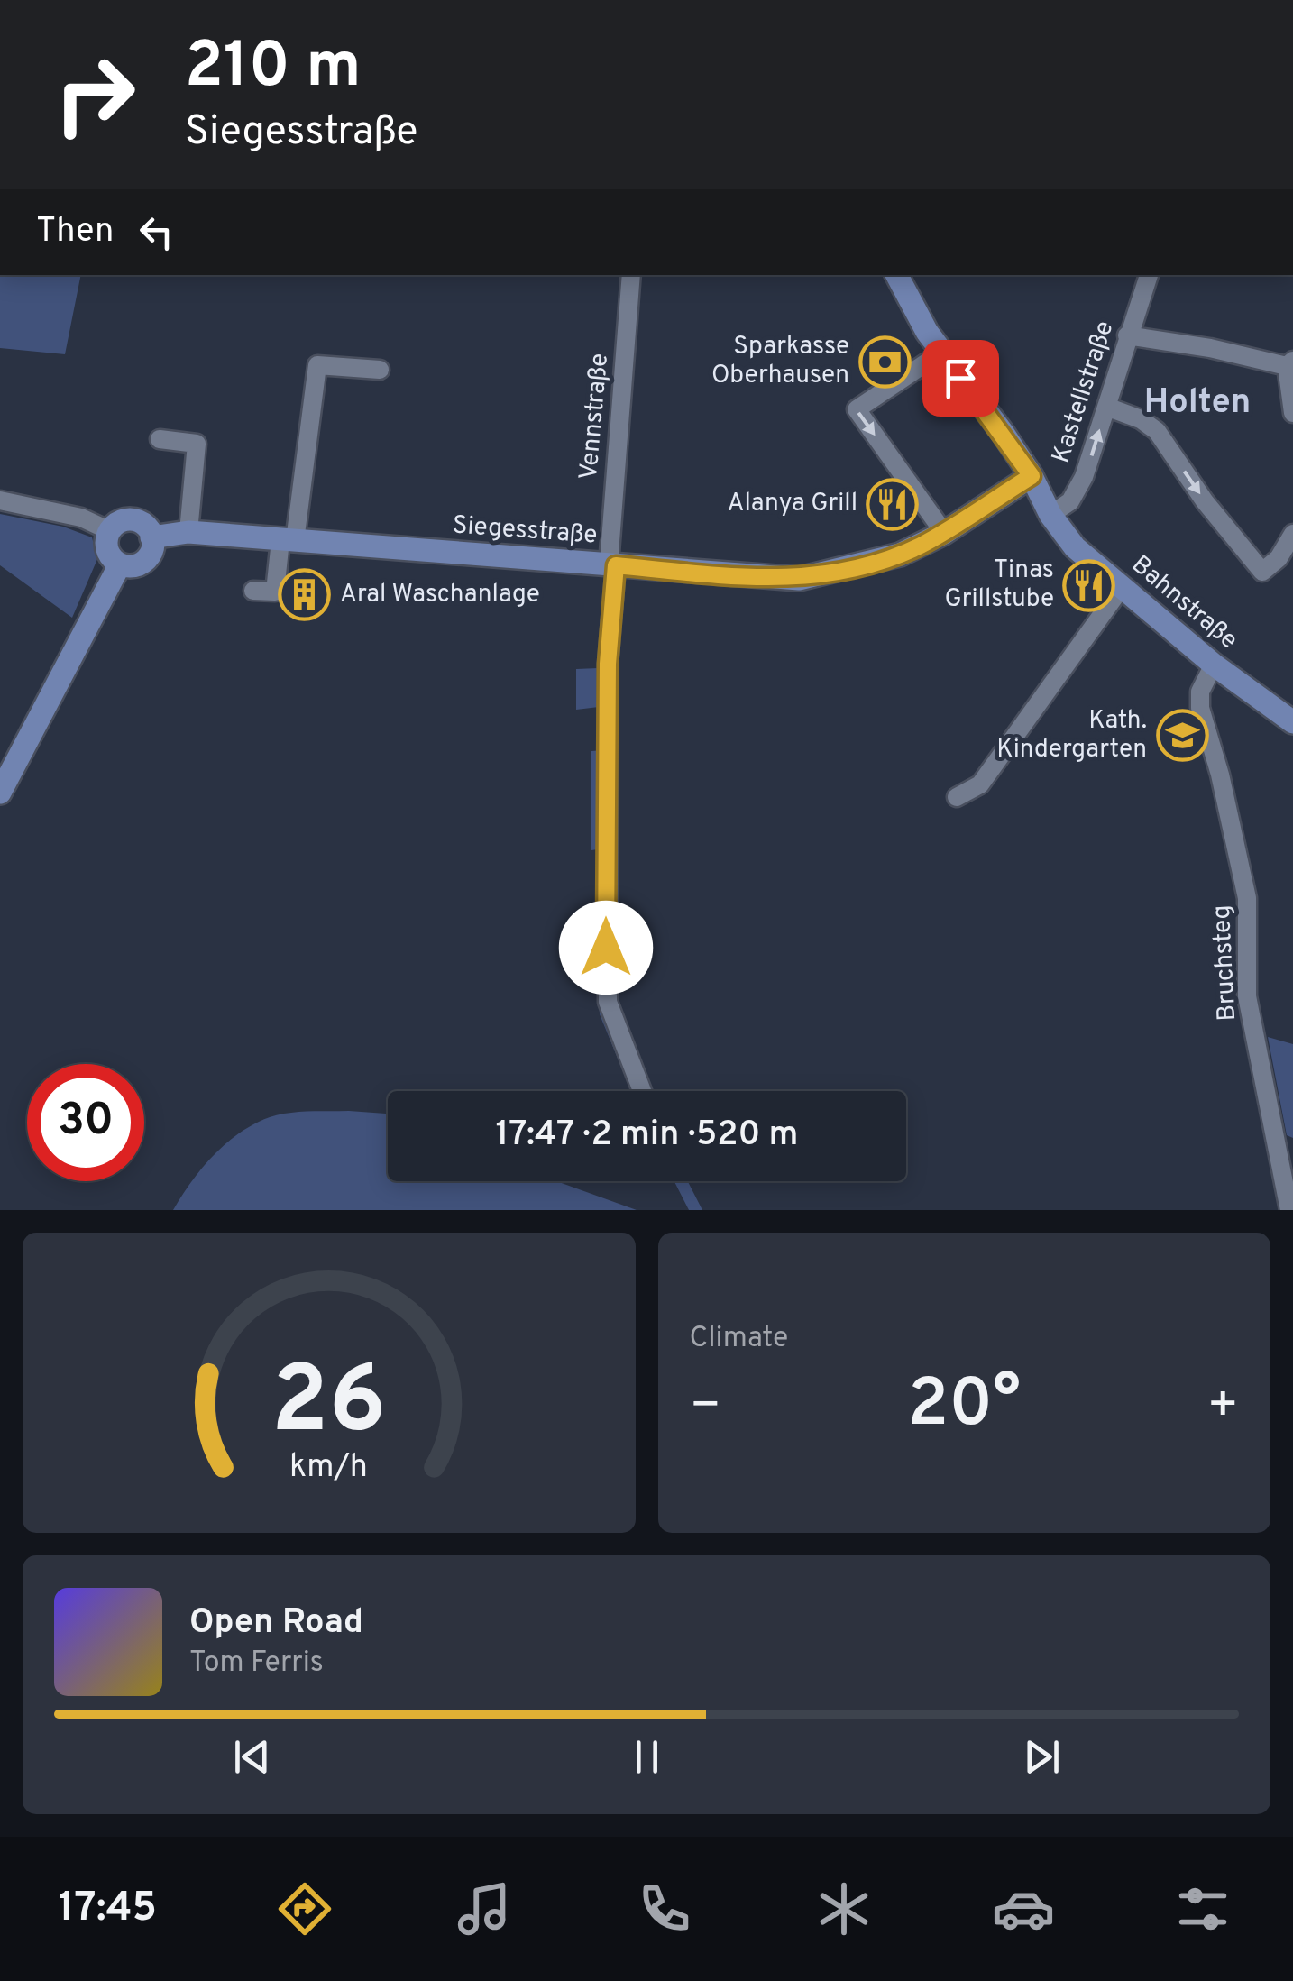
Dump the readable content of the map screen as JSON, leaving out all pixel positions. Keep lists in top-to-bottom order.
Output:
{
  "streets": {
    "main road": ["Siegesstraße", "Bahnstraße"],
    "street": ["Kastellstraße", "Vennstraße", "Bruchsteg"]
  },
  "crossings": [
    ["Kastellstraße", "Bahnstraße"],
    ["Vennstraße", "Siegesstraße"],
    ["Siegesstraße", "Bahnstraße"],
    ["Bahnstraße", "Bruchsteg"]
  ],
  "one_way": ["Kastellstraße"],
  "districts": ["Holten"],
  "places": {
    "bank": ["Sparkasse Oberhausen"],
    "restaurant": ["Alanya Grill", "Tinas Grillstube"],
    "building": ["Aral Waschanlage"],
    "school or university": ["Kath. Kindergarten"]
  },
  "page": {
    "turn": ["210 m", "Siegesstraße"],
    "then": "Then",
    "limit": "30",
    "trip": "17:47 · 2 min · 520 m",
    "tile": "Climate",
    "heat": ["−", "20°", "+"],
    "song": ["Open Road", "Tom Ferris"],
    "tabs": "17:45",
    "gauge": ["26", "km/h"]
  }
}
